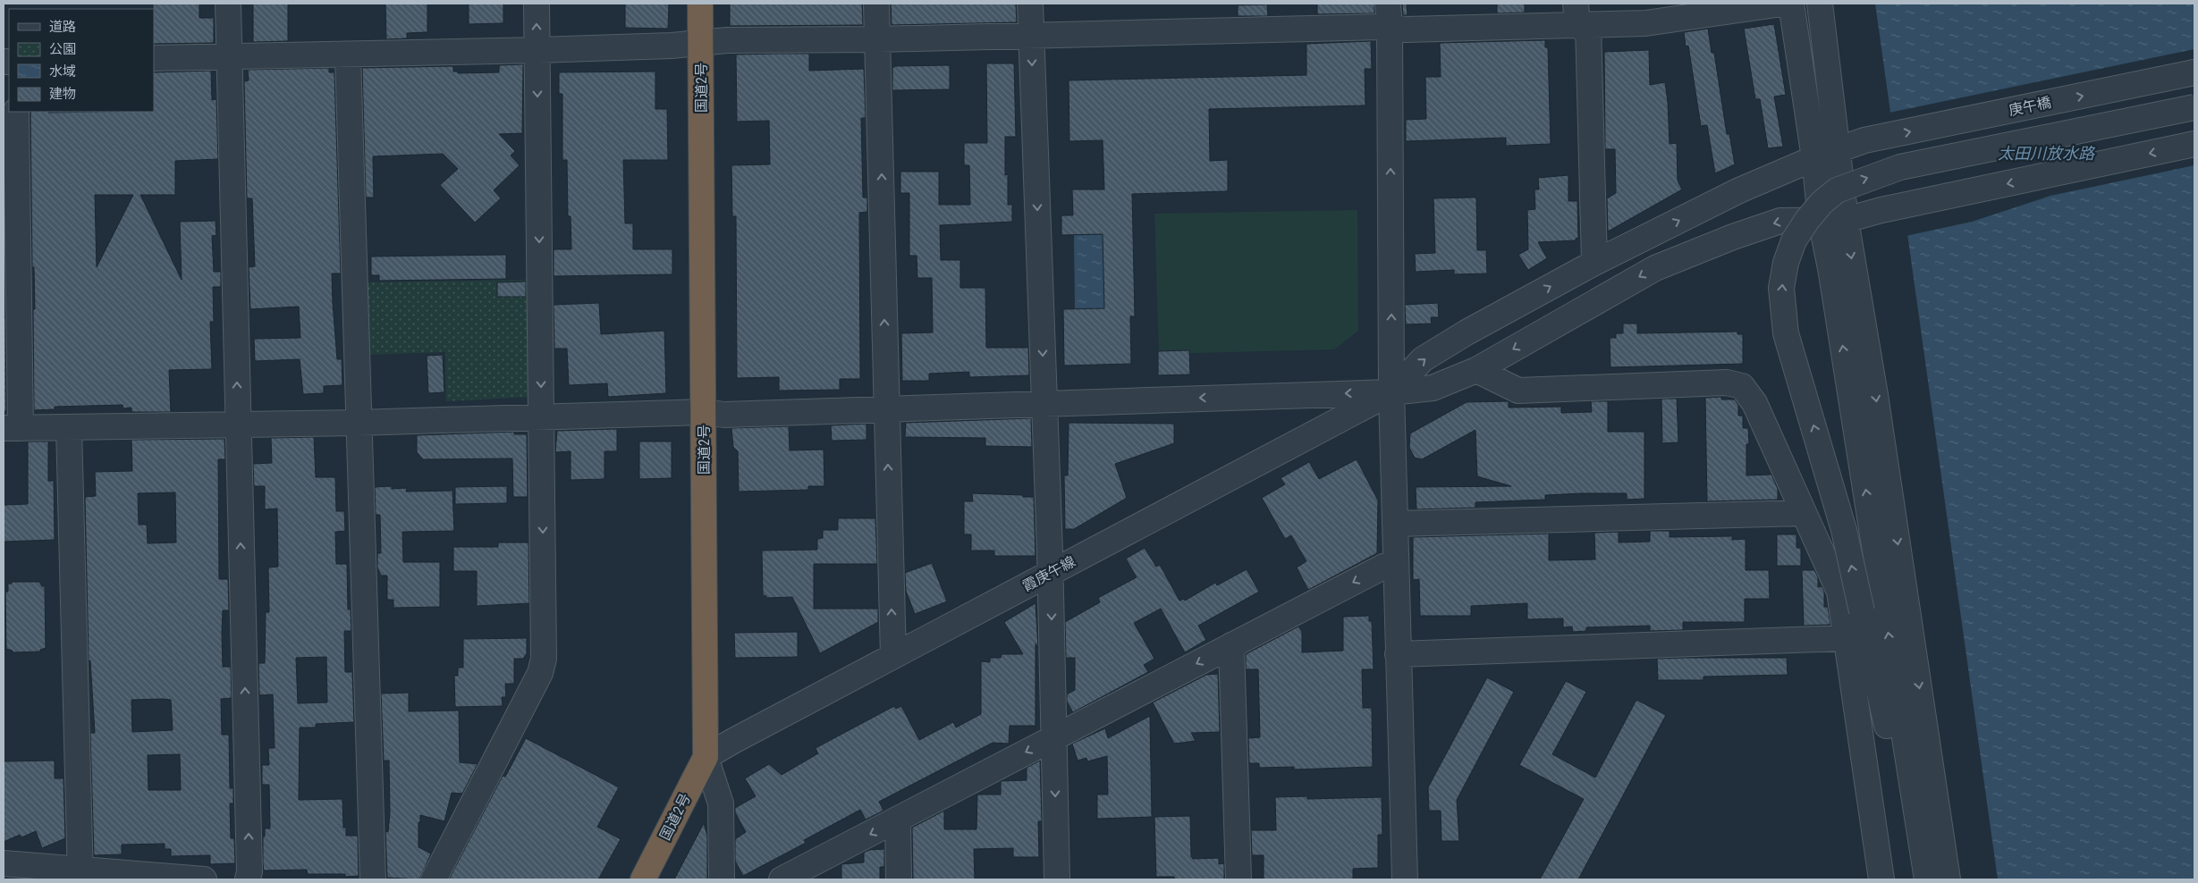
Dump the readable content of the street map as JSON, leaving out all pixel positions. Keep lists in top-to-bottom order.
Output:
{
  "streets": {
    "highway": ["国道2号"],
    "street": ["庚午橋", "霞庚午線"]
  },
  "crossings": [
    ["国道2号", "霞庚午線"],
    ["庚午橋", "霞庚午線"]
  ],
  "water": ["太田川放水路"],
  "legend": [
    "道路",
    "公園",
    "水域",
    "建物"
  ]
}
